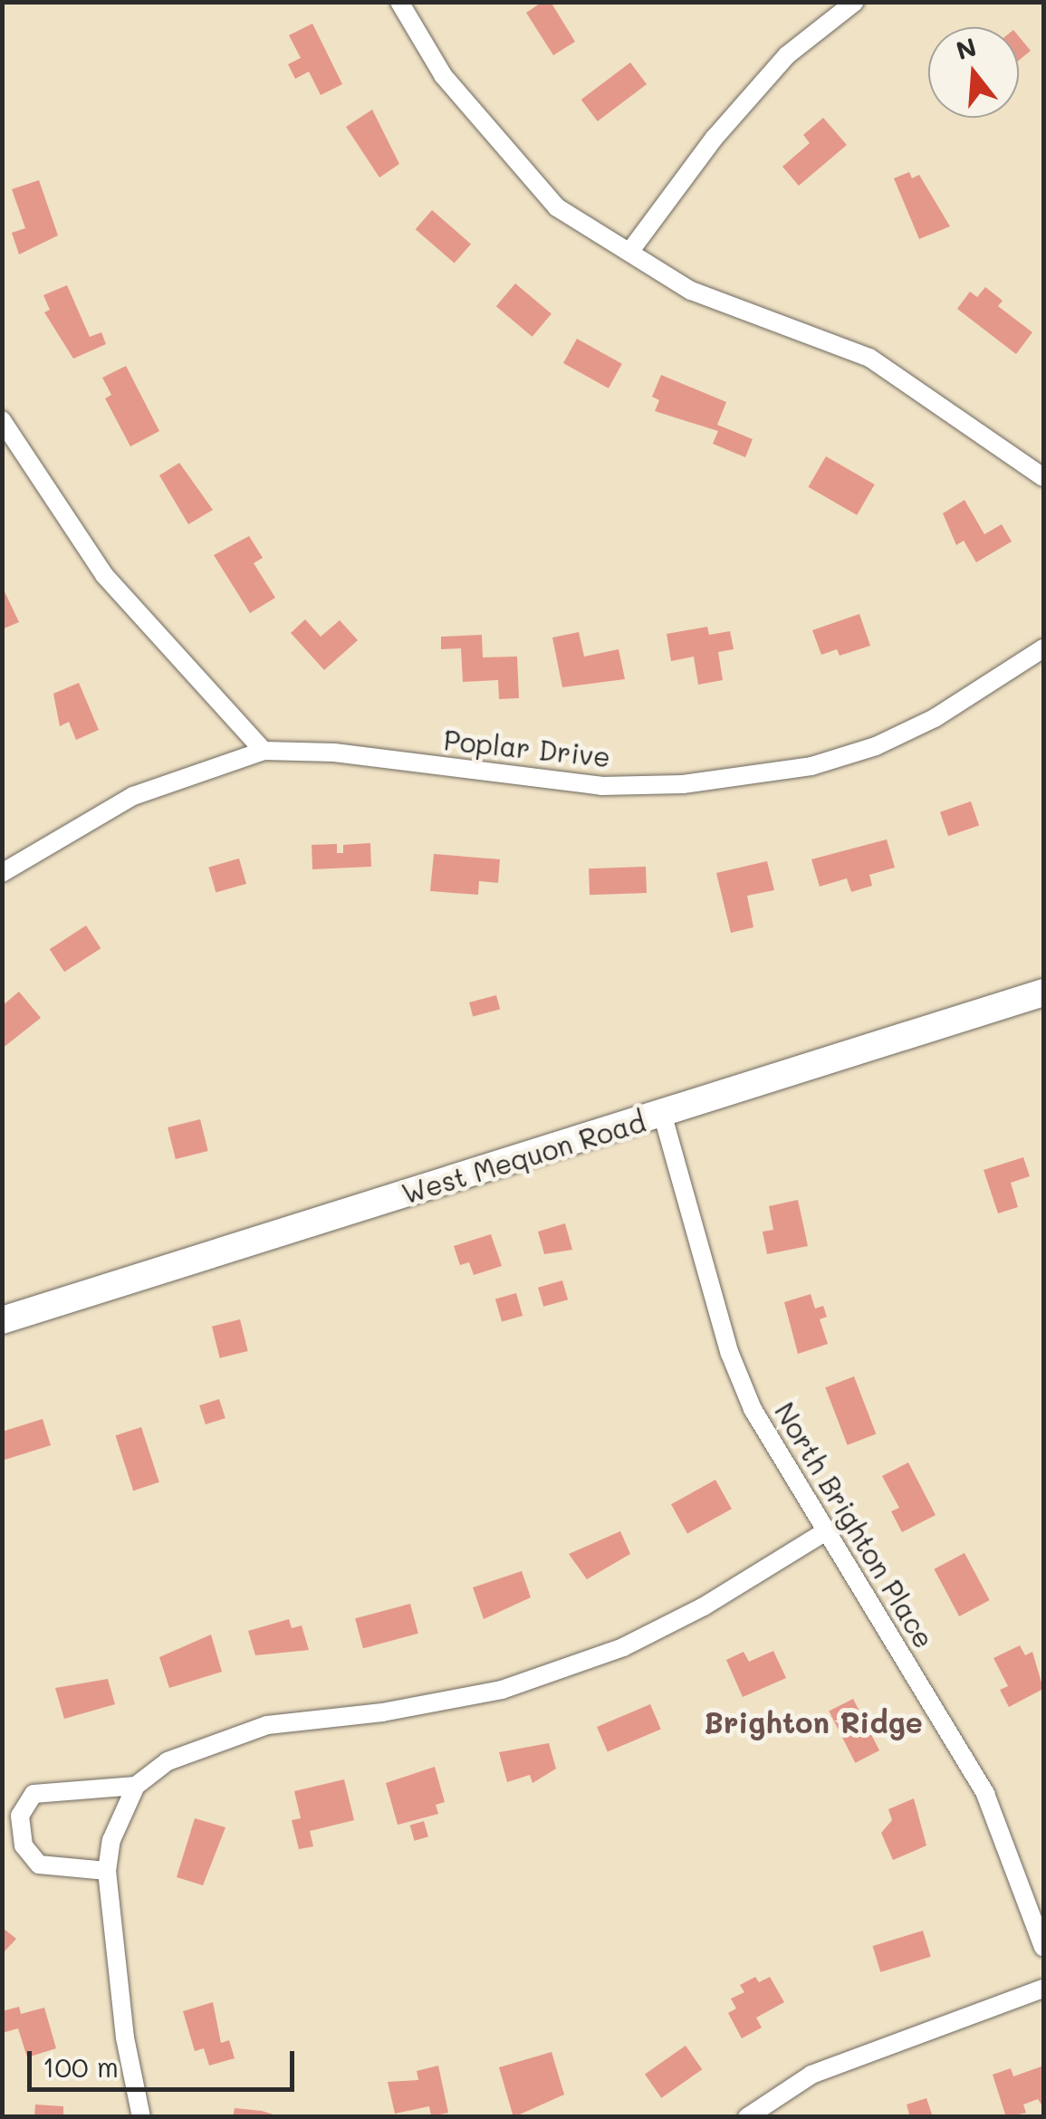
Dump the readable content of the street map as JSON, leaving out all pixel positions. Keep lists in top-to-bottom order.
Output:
{
  "streets": {
    "main road": ["West Mequon Road"],
    "street": ["Poplar Drive", "North Brighton Place"]
  },
  "crossings": [
    ["West Mequon Road", "North Brighton Place"]
  ],
  "districts": ["Brighton Ridge"],
  "scale_bar": "100 m",
  "north": "top"
}
